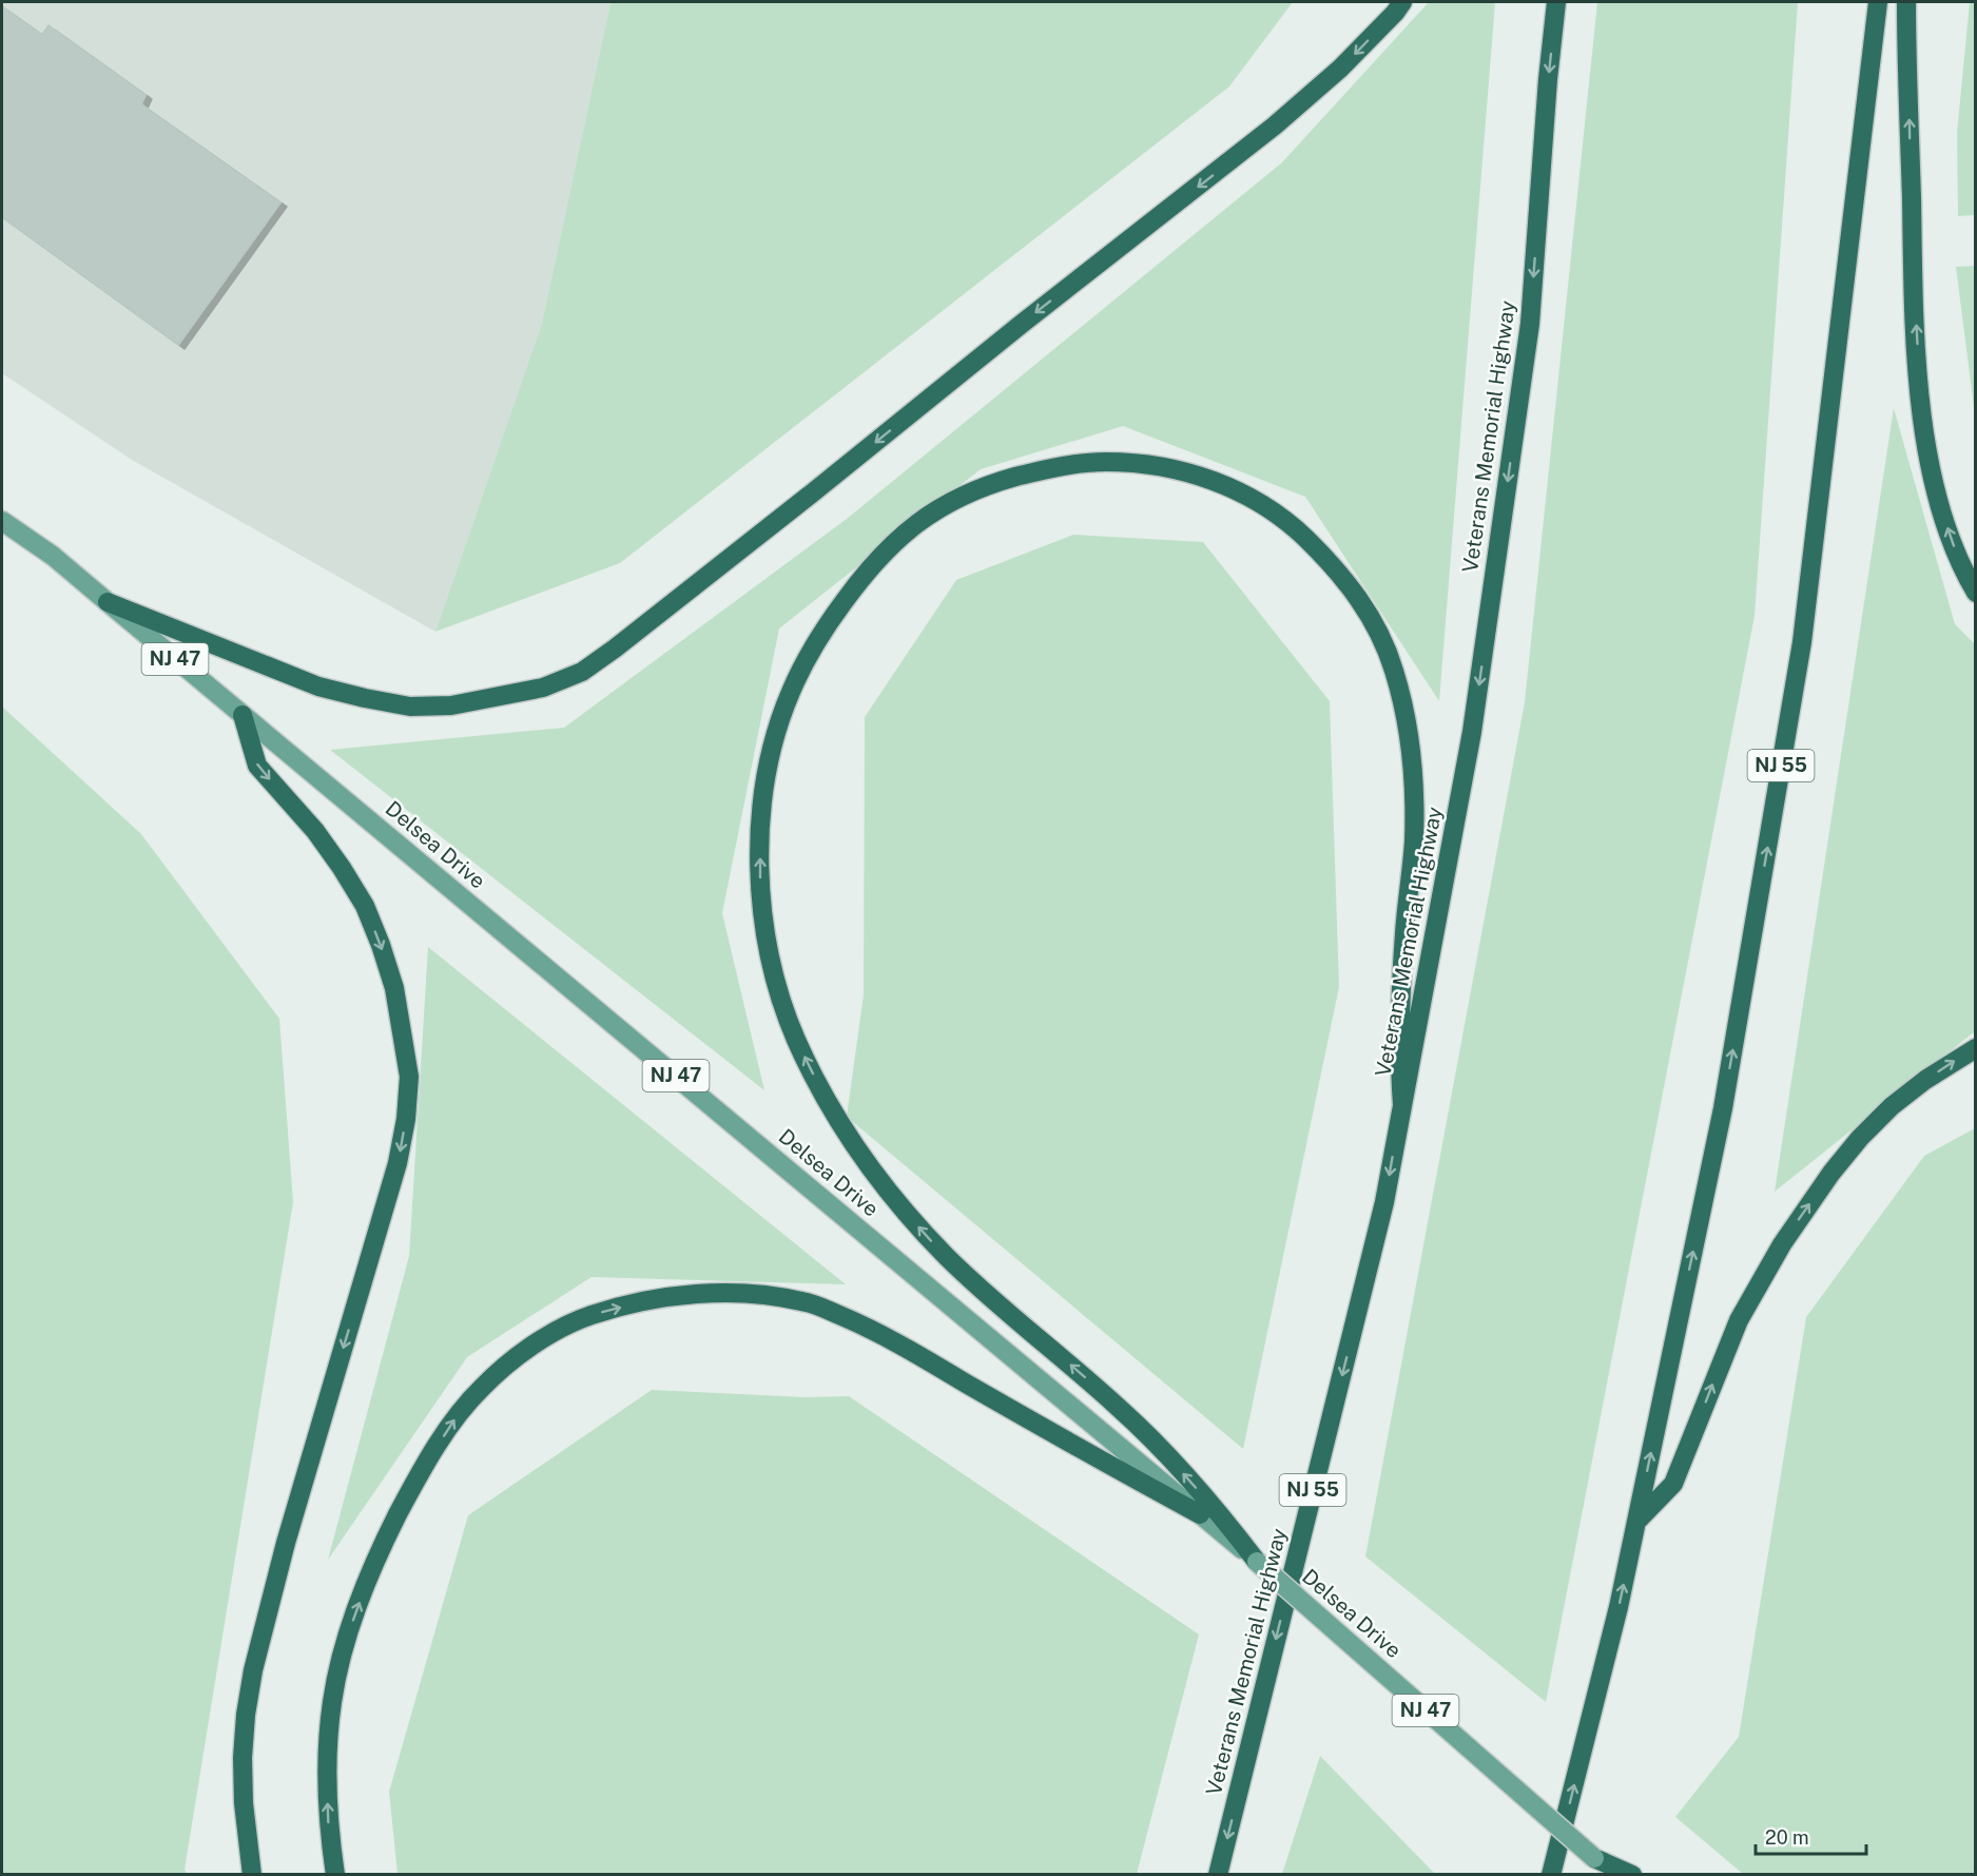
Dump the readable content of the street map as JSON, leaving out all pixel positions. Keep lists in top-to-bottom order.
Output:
{
  "streets": {
    "highway": ["Veterans Memorial Highway", "NJ 55"],
    "main road": ["NJ 47", "Delsea Drive"]
  },
  "one_way": ["Veterans Memorial Highway"],
  "scale_bar": "20 m"
}
